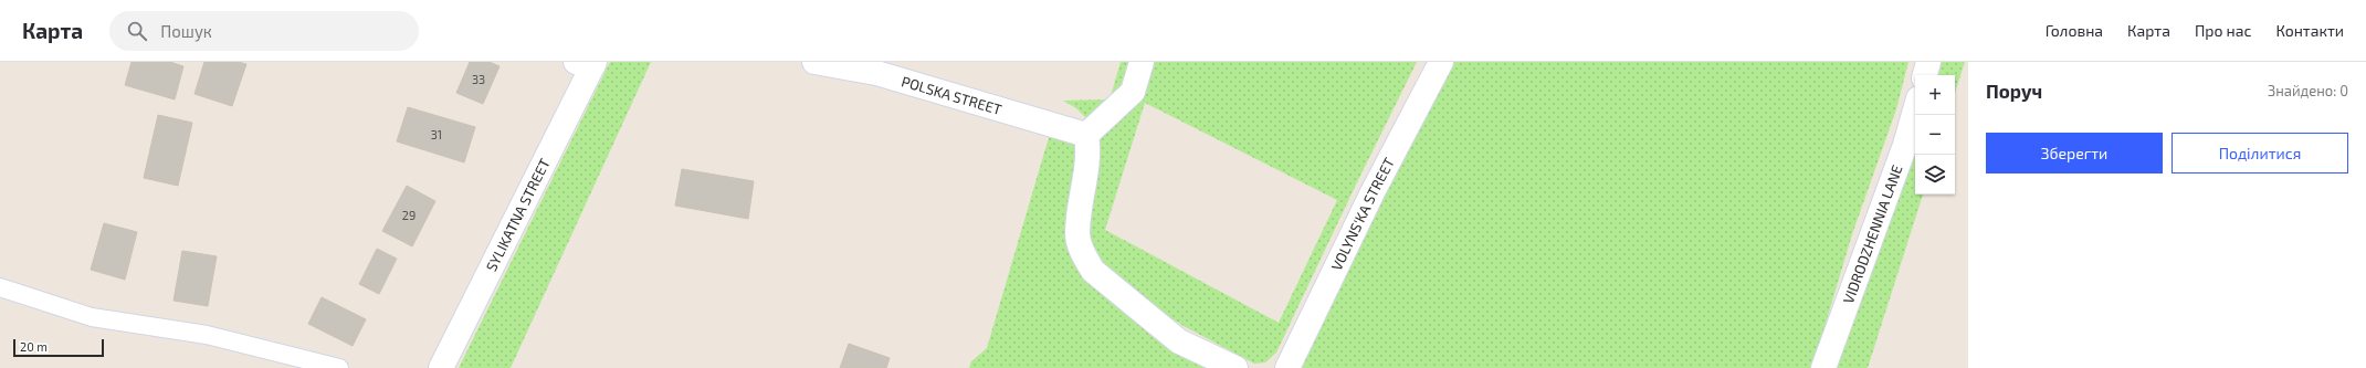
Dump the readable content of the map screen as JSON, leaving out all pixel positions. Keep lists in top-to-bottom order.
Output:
{
  "streets": {
    "street": [
      "POLSKA STREET",
      "VOLYNS'KA STREET",
      "SYLIKATNA STREET",
      "VIDRODZHENNIA LANE"
    ]
  },
  "house_numbers": ["33", "31", "29"],
  "scale_bar": "20 m",
  "page": {
    "header": "Карта",
    "search": "Пошук",
    "nav": [
      "Головна",
      "Карта",
      "Про нас",
      "Контакти"
    ],
    "heading": ["Поруч", "Знайдено: 0"],
    "map_buttons": ["+", "−"],
    "buttons": ["Зберегти", "Поділитися"],
    "scale": "20 m"
  }
}
